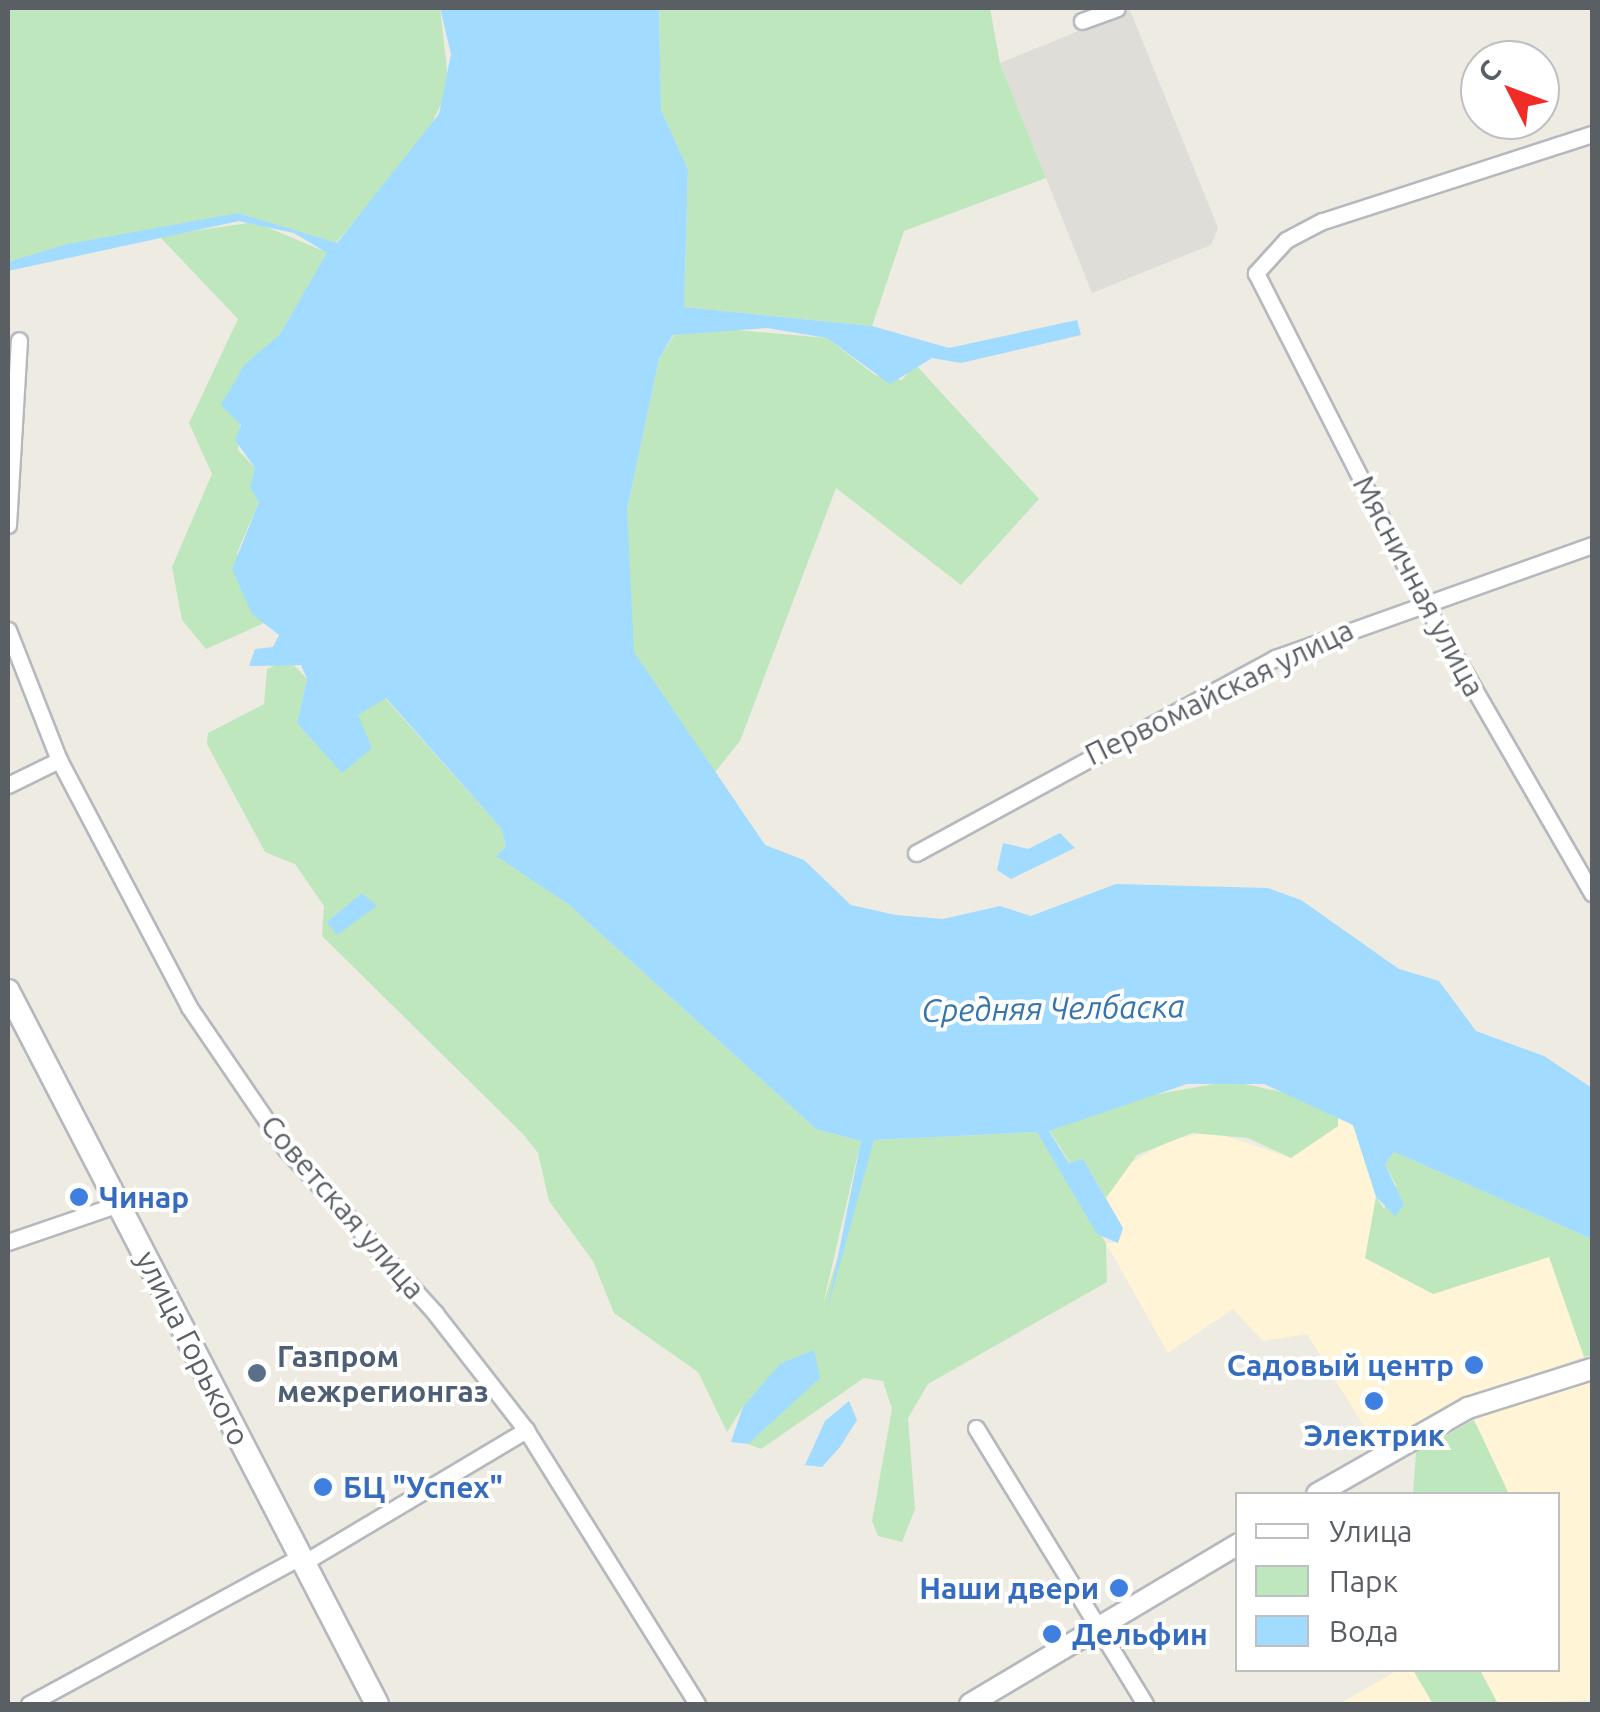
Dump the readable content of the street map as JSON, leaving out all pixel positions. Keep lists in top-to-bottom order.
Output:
{
  "streets": {
    "main road": ["улица Горького"],
    "street": ["Мясничная улица", "Первомайская улица", "Советская улица"]
  },
  "crossings": [
    ["Мясничная улица", "Первомайская улица"]
  ],
  "water": ["Средняя Челбаска"],
  "places": [
    "Чинар",
    "Садовый центр",
    "Газпром межрегионгаз",
    "Электрик",
    "БЦ \"Успех\"",
    "Наши двери",
    "Дельфин"
  ],
  "legend": ["Улица", "Парк", "Вода"],
  "north": "top left"
}
